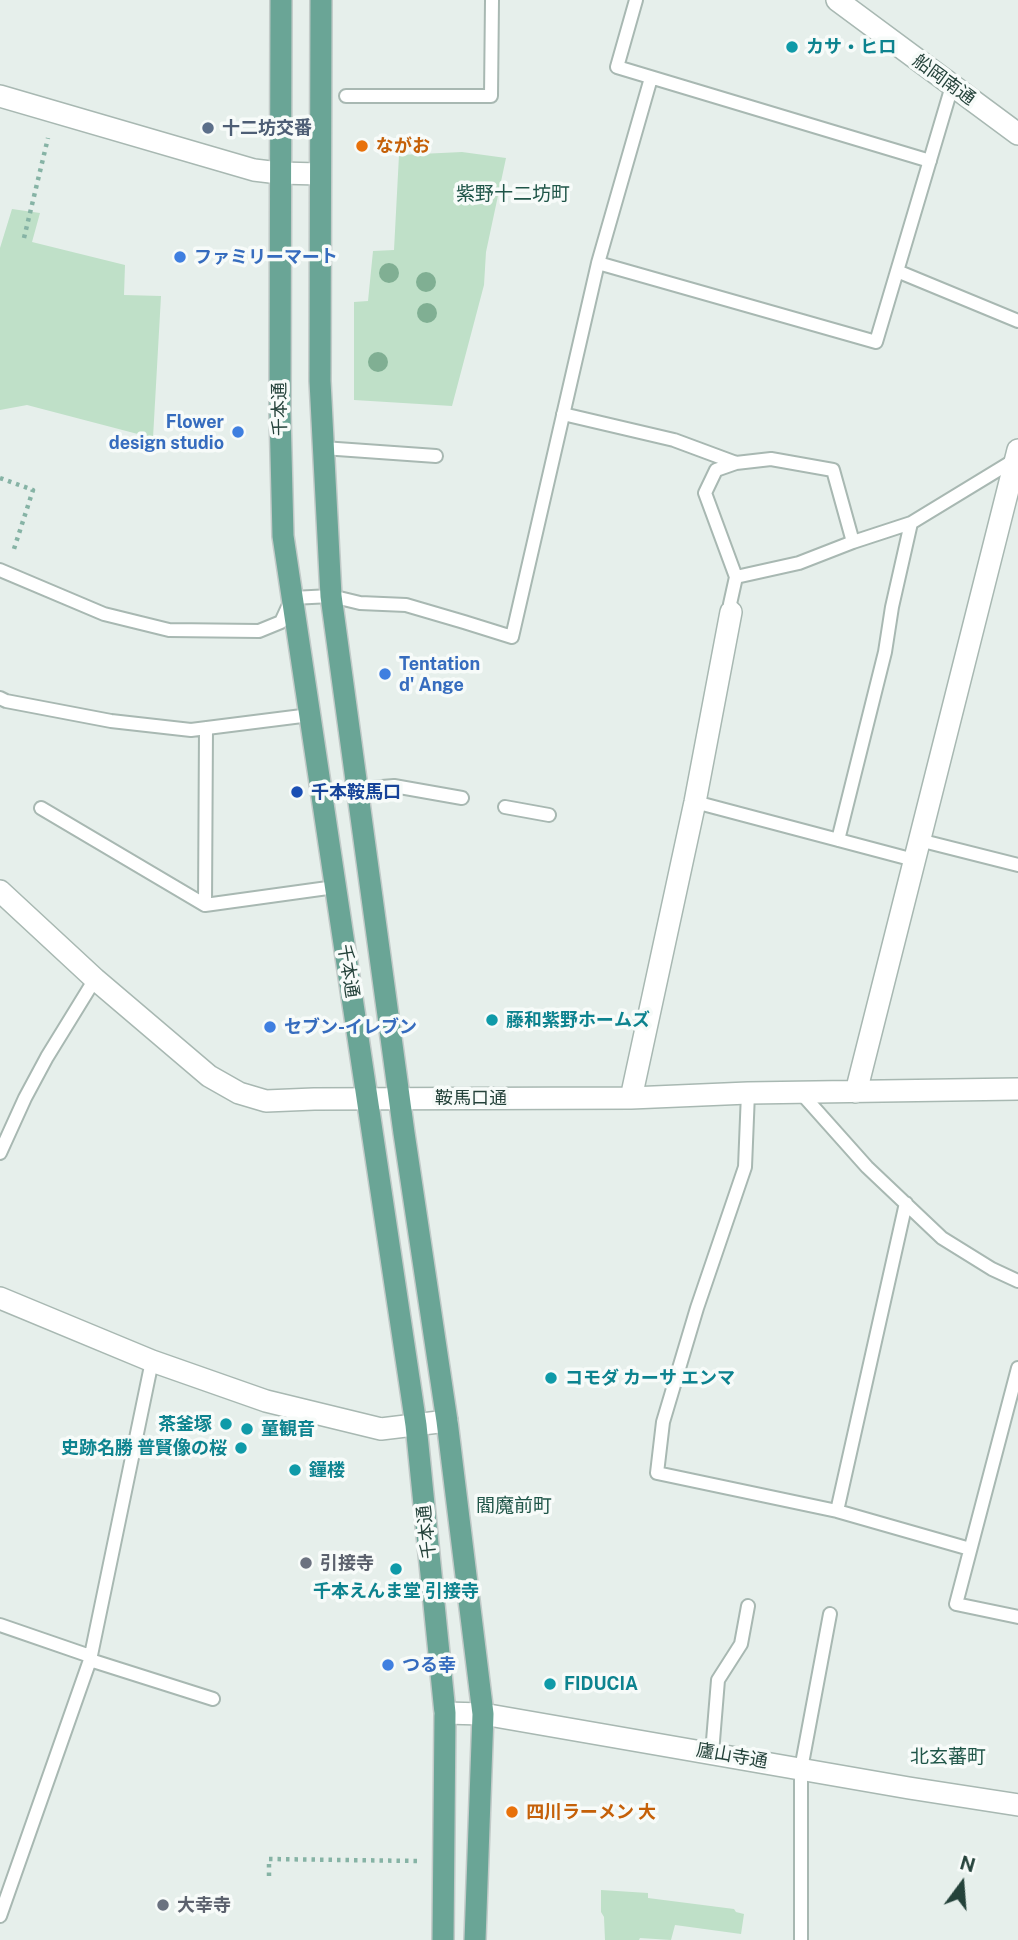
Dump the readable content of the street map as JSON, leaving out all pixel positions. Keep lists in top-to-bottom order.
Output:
{
  "streets": {
    "main road": ["千本通"],
    "street": ["船岡南通", "鞍馬口通", "廬山寺通"]
  },
  "crossings": [
    ["千本通", "鞍馬口通"],
    ["千本通", "廬山寺通"]
  ],
  "districts": ["紫野十二坊町", "閻魔前町", "北玄蕃町"],
  "places": [
    "カサ・ヒロ",
    "十二坊交番",
    "ながお",
    "ファミリーマート",
    "Flower design studio",
    "Tentation d' Ange",
    "千本鞍馬口",
    "藤和紫野ホームズ",
    "セブン-イレブン",
    "コモダ カーサ エンマ",
    "茶釜塚",
    "童観音",
    "史跡名勝 普賢像の桜",
    "鐘楼",
    "引接寺",
    "千本えんま堂 引接寺",
    "つる幸",
    "FIDUCIA",
    "四川ラーメン 大",
    "大幸寺"
  ],
  "north": "top"
}
